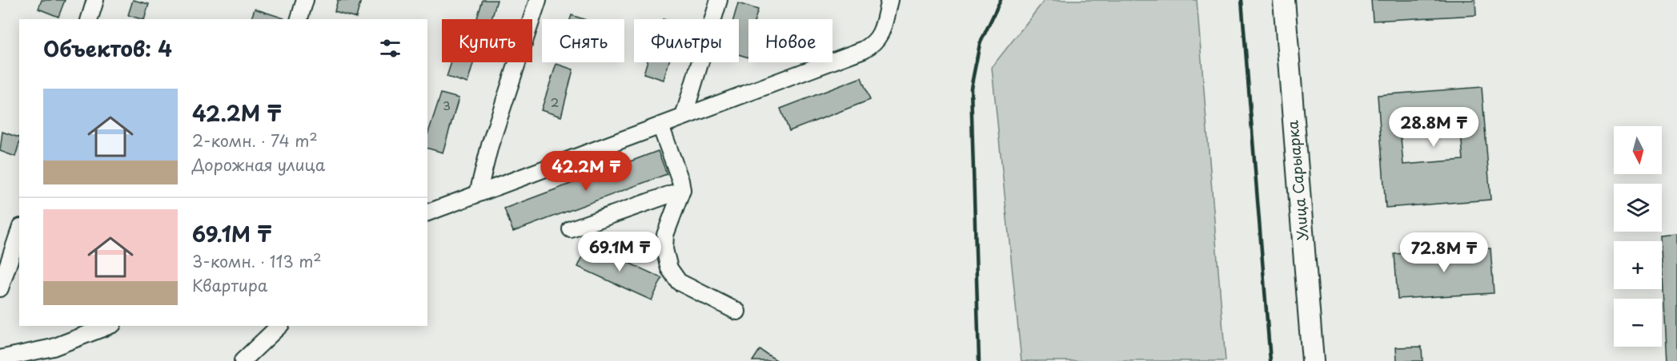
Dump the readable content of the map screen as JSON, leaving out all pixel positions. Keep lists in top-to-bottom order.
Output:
{
  "streets": {
    "main road": ["Улица Сарыарка"]
  },
  "house_numbers": ["2", "3"],
  "north": "bottom",
  "page": {
    "chip": [
      "Купить",
      "Снять",
      "Фильтры",
      "Новое"
    ],
    "heading": "Объектов: 4",
    "list": [
      {
        "name": "42.2M ₸",
        "note": "2-комн. · 74 m² · Дорожная улица"
      },
      {
        "name": "69.1M ₸",
        "note": "3-комн. · 113 m² · Квартира"
      }
    ],
    "price": [
      "28.8M ₸",
      "42.2M ₸",
      "69.1M ₸",
      "72.8M ₸"
    ],
    "map_buttons": ["+", "−"]
  }
}
